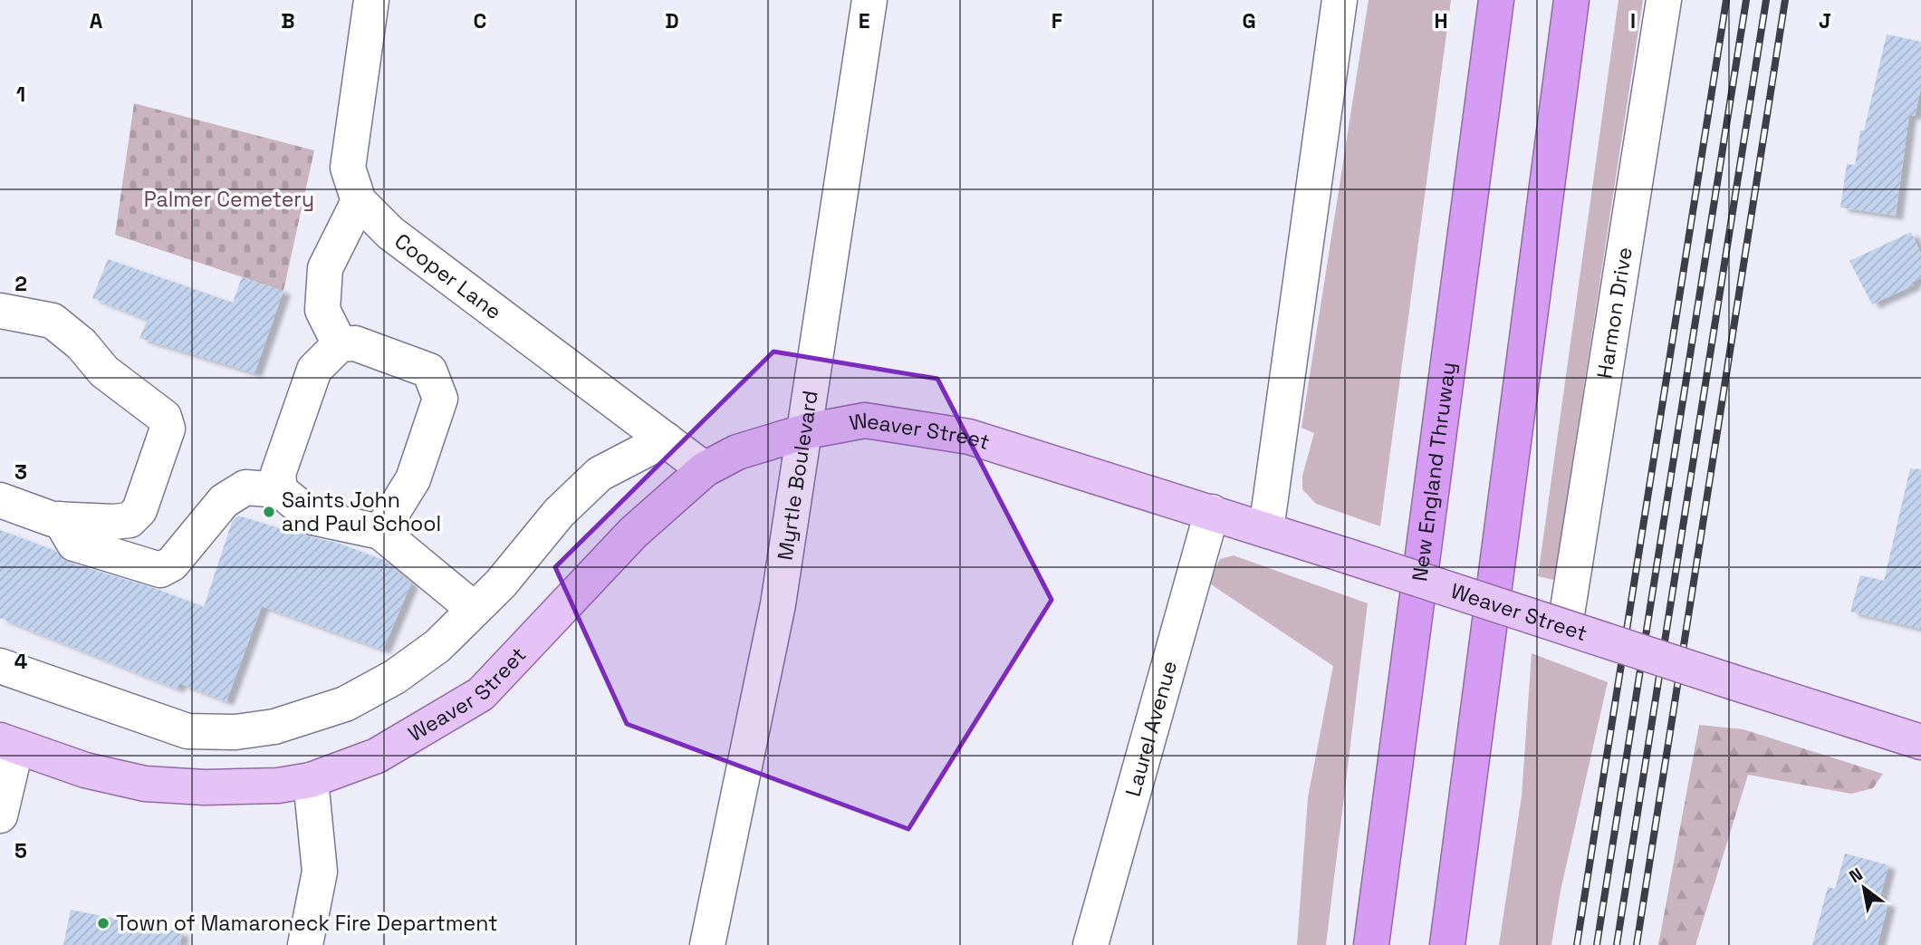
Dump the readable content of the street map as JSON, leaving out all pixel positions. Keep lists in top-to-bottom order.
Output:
{
  "streets": {
    "highway": ["New England Thruway"],
    "main road": ["Weaver Street"],
    "street": [
      "Cooper Lane",
      "Harmon Drive",
      "Myrtle Boulevard",
      "Laurel Avenue"
    ]
  },
  "crossings": [
    ["Cooper Lane", "Weaver Street"],
    ["Harmon Drive", "Weaver Street"],
    ["Weaver Street", "Myrtle Boulevard"],
    ["Weaver Street", "Laurel Avenue"]
  ],
  "parks": ["Palmer Cemetery"],
  "places": ["Saints John and Paul School", "Town of Mamaroneck Fire Department"],
  "north": "top left",
  "grid": {
    "columns": [
      "A",
      "B",
      "C",
      "D",
      "E",
      "F",
      "G",
      "H",
      "I",
      "J"
    ],
    "rows": [
      "1",
      "2",
      "3",
      "4",
      "5"
    ]
  }
}
